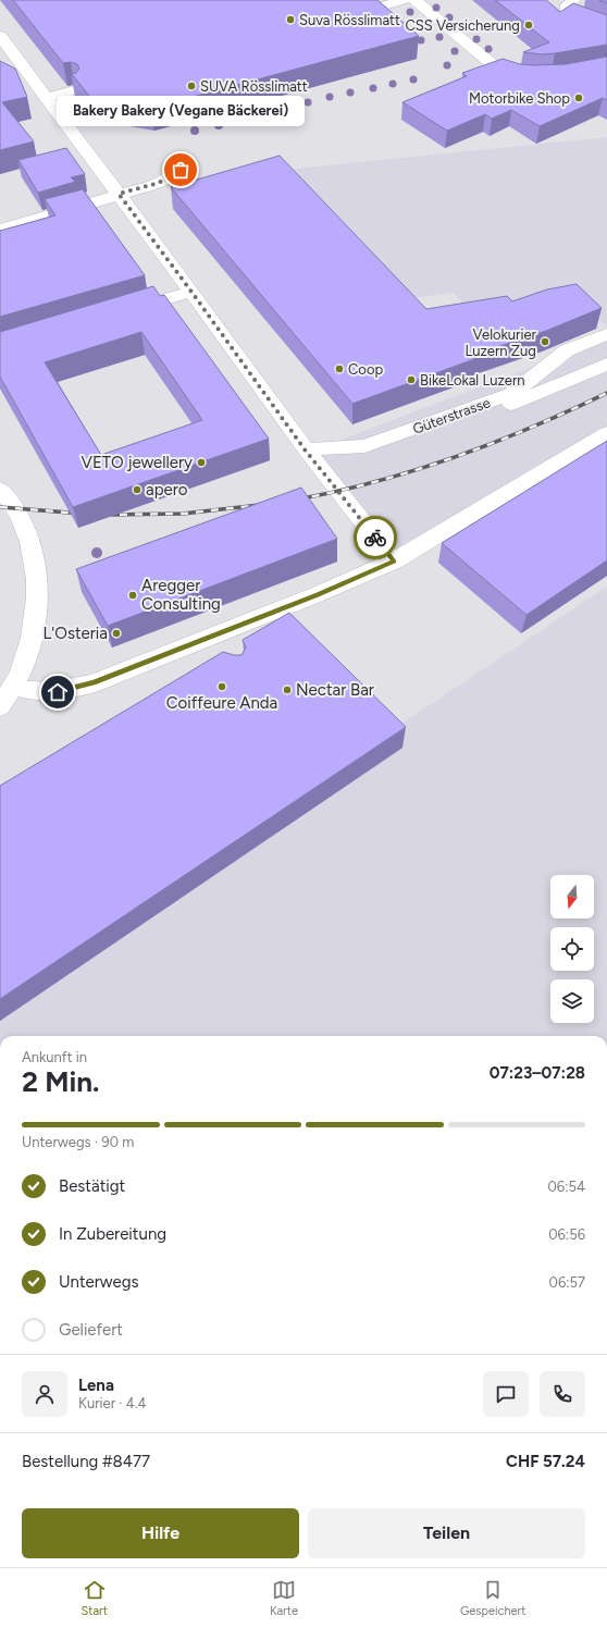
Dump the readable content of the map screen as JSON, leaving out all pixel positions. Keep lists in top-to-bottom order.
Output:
{
  "streets": {
    "street": ["Güterstrasse"]
  },
  "places": [
    "Suva Rösslimatt",
    "CSS Versicherung",
    "SUVA Rösslimatt",
    "Motorbike Shop",
    "Bakery Bakery (Vegane Bäckerei)",
    "Velokurier Luzern Zug",
    "Coop",
    "BikeLokal Luzern",
    "VETO jewellery",
    "apero",
    "Aregger Consulting",
    "L'Osteria",
    "Coiffeure Anda",
    "Nectar Bar"
  ],
  "north": "bottom",
  "page": {
    "bubble": "Bakery Bakery (Vegane Bäckerei)",
    "heading": ["2 Min.", "Ankunft in", "07:23–07:28"],
    "panel": [
      "Lena",
      "Kurier · 4.4",
      "Bestellung #8477",
      "CHF 57.24"
    ],
    "bar": "Unterwegs · 90 m",
    "list": [
      ["Bestätigt", "06:54"],
      ["In Zubereitung", "06:56"],
      ["Unterwegs", "06:57"],
      "Geliefert"
    ],
    "buttons": ["Hilfe", "Teilen"],
    "tabs": ["Start", "Karte", "Gespeichert"]
  }
}
